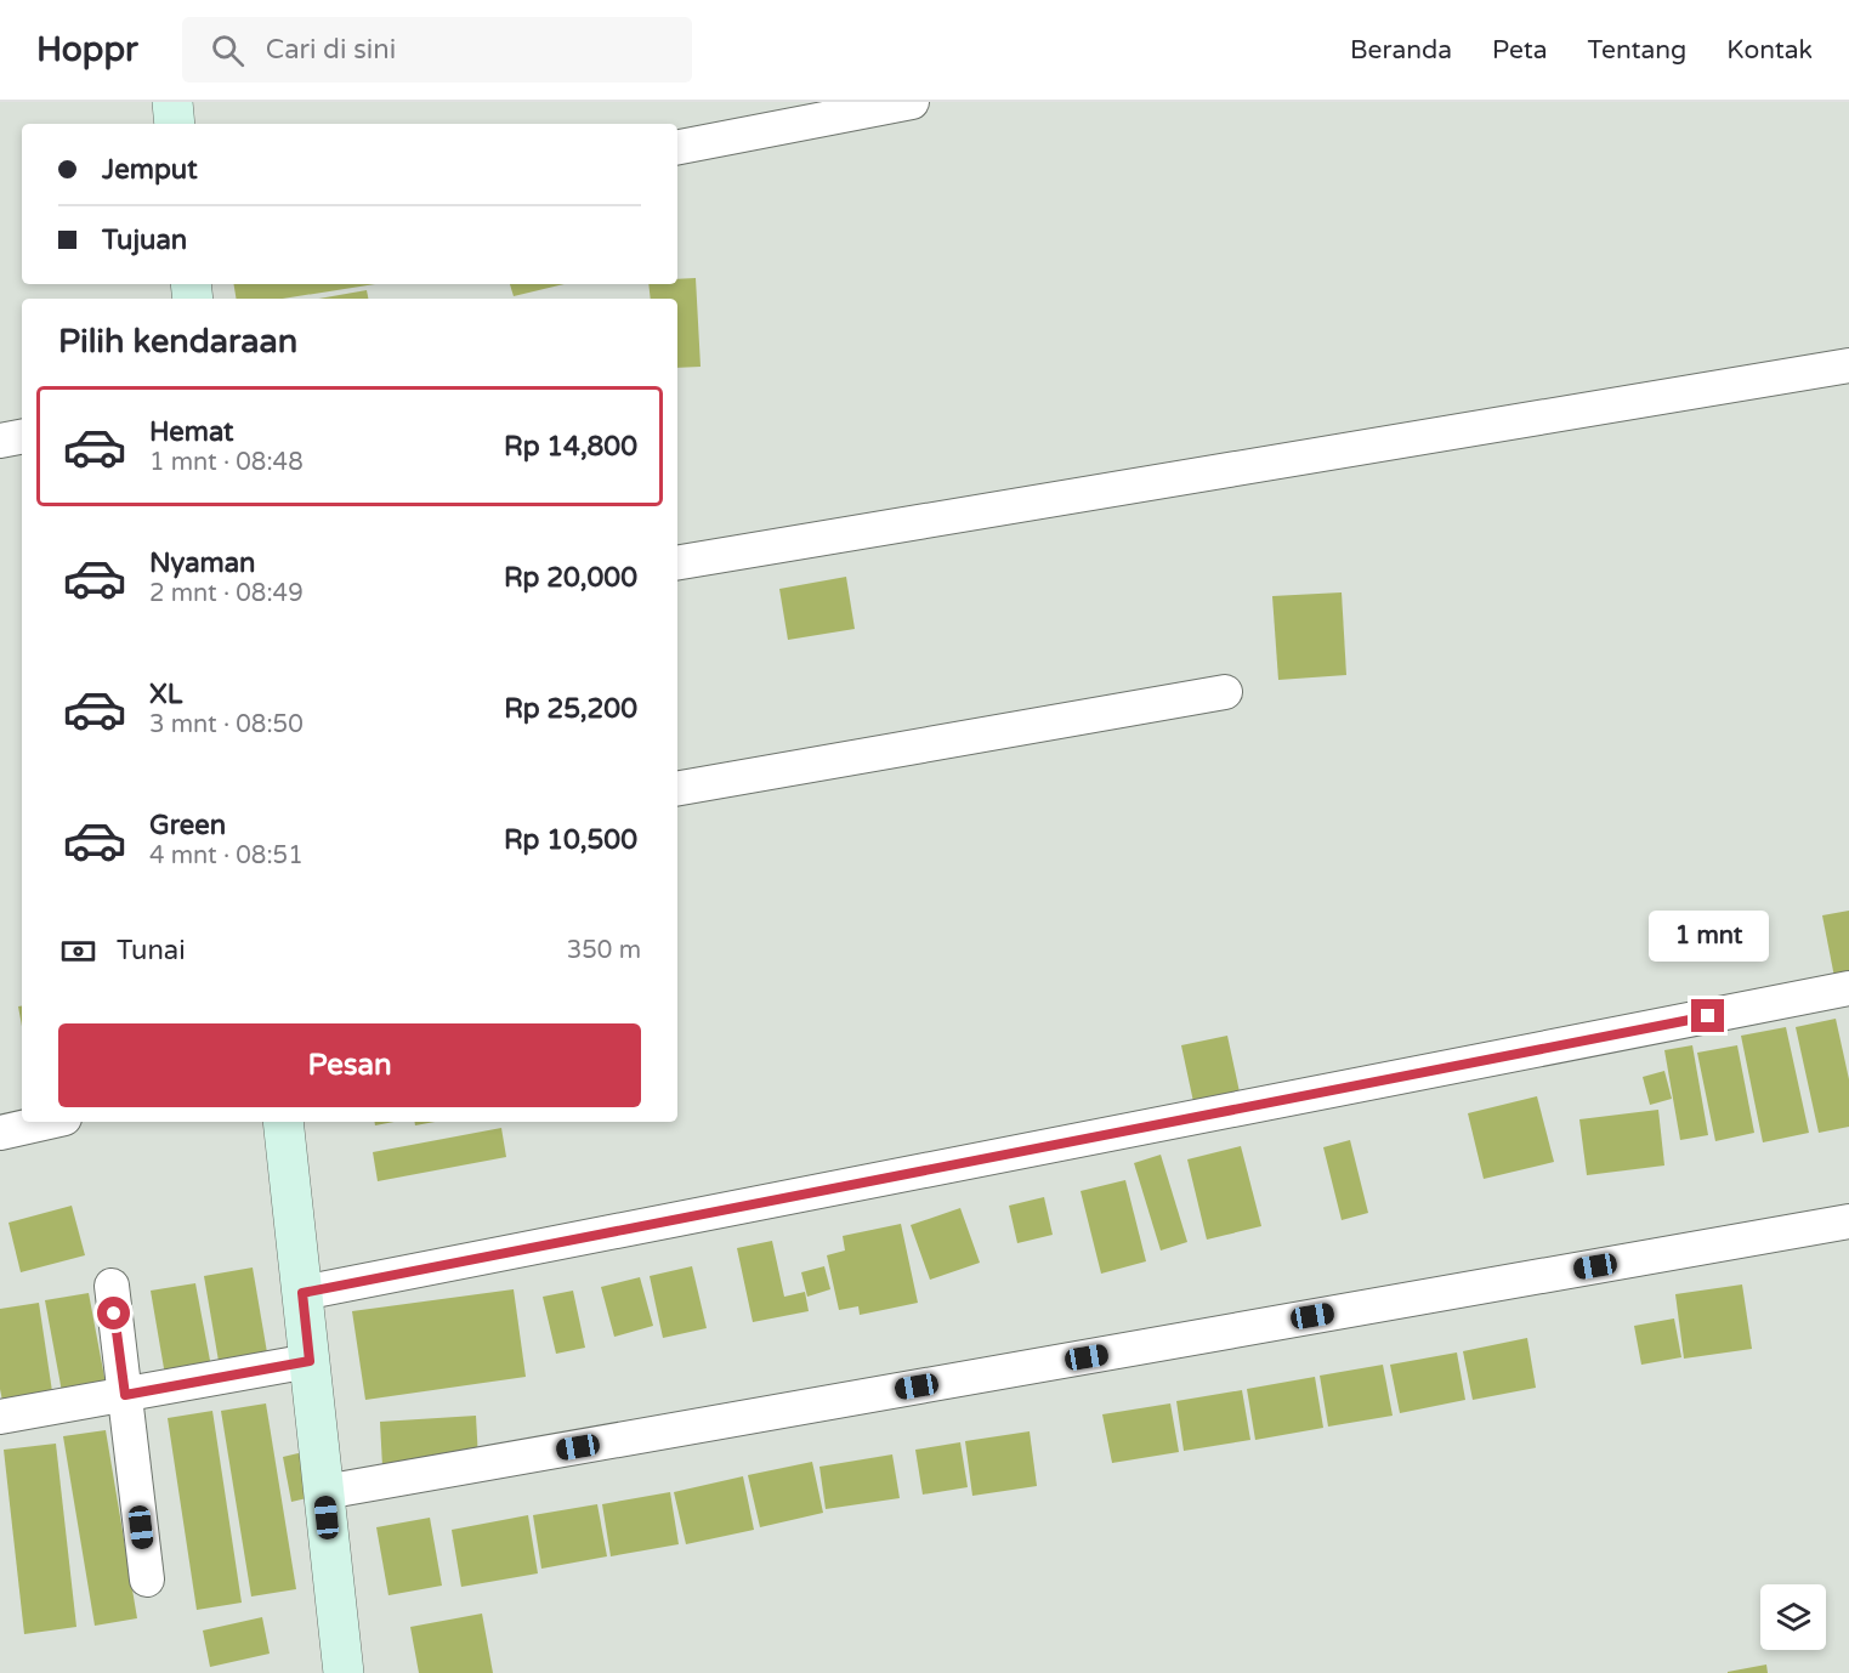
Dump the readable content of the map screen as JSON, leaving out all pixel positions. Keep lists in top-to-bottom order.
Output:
{
  "page": {
    "header": "Hoppr",
    "search": "Cari di sini",
    "nav": [
      "Beranda",
      "Peta",
      "Tentang",
      "Kontak"
    ],
    "banner": ["Jemput", "Tujuan"],
    "heading": "Pilih kendaraan",
    "list": [
      {
        "name": "Hemat",
        "note": "1 mnt · 08:48",
        "value": "Rp 14,800"
      },
      {
        "name": "Nyaman",
        "note": "2 mnt · 08:49",
        "value": "Rp 20,000"
      },
      {
        "name": "XL",
        "note": "3 mnt · 08:50",
        "value": "Rp 25,200"
      },
      {
        "name": "Green",
        "note": "4 mnt · 08:51",
        "value": "Rp 10,500"
      }
    ],
    "bubble": "1 mnt",
    "pay": ["Tunai", "350 m"],
    "buttons": "Pesan"
  }
}
